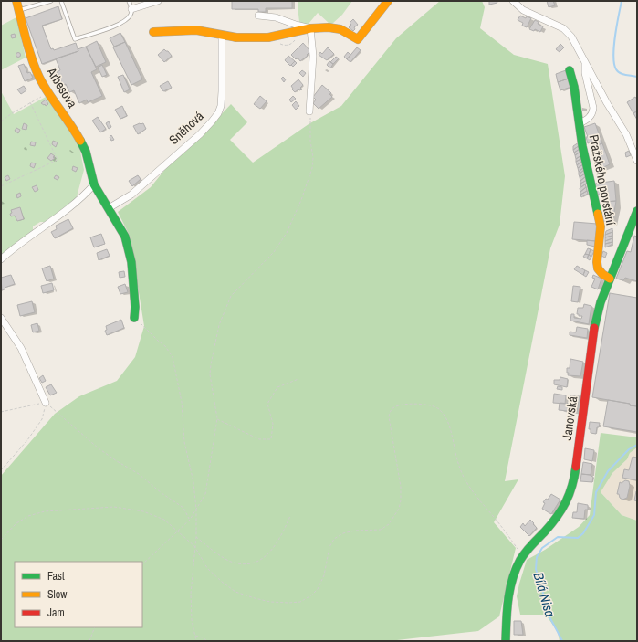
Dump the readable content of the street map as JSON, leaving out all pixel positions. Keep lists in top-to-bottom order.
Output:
{
  "streets": {
    "street": [
      "Arbesova",
      "Sněhová",
      "Pražského povstání",
      "Janovská"
    ]
  },
  "crossings": [
    ["Arbesova", "Sněhová"],
    ["Pražského povstání", "Janovská"]
  ],
  "water": ["Bílá Nisa"],
  "legend": ["Fast", "Slow", "Jam"]
}
